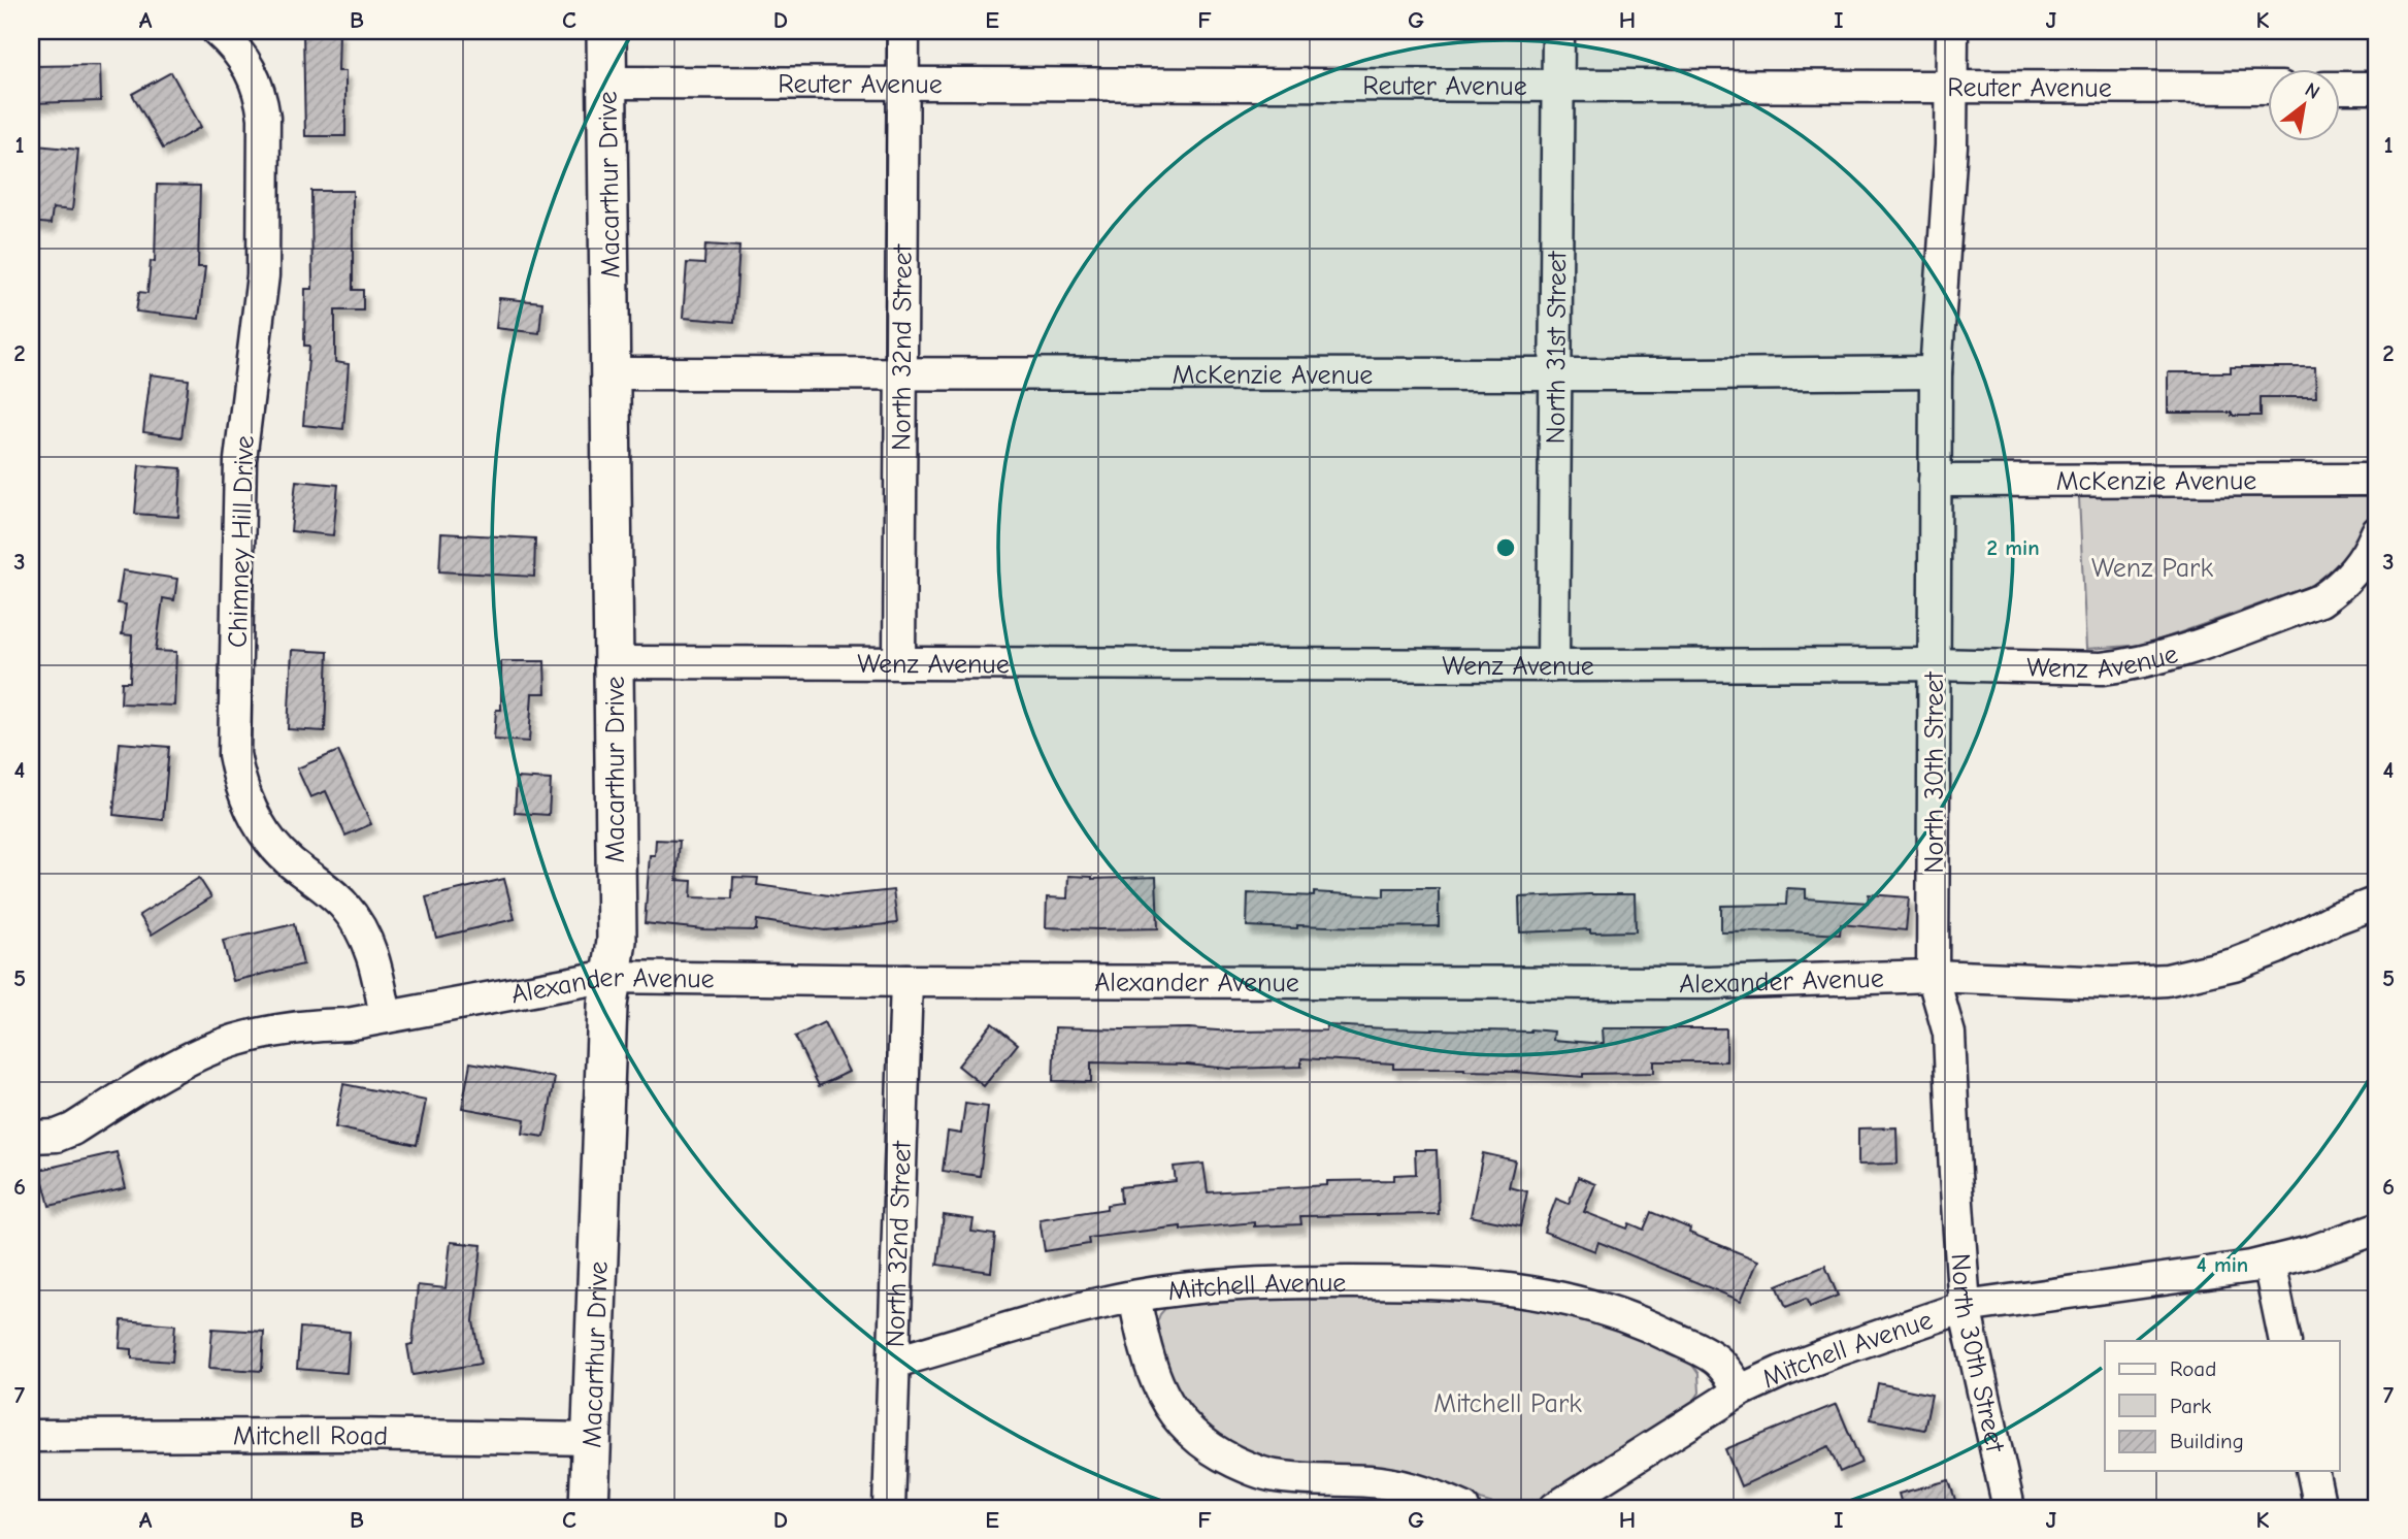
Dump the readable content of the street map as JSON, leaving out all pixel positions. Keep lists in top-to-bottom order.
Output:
{
  "streets": {
    "main road": ["Macarthur Drive"],
    "street": [
      "Reuter Avenue",
      "North 32nd Street",
      "North 31st Street",
      "McKenzie Avenue",
      "Chimney Hill Drive",
      "Wenz Avenue",
      "North 30th Street",
      "Alexander Avenue",
      "Mitchell Avenue",
      "Mitchell Road"
    ]
  },
  "crossings": [
    ["Reuter Avenue", "Macarthur Drive"],
    ["Reuter Avenue", "North 32nd Street"],
    ["Reuter Avenue", "North 31st Street"],
    ["Reuter Avenue", "North 30th Street"],
    ["Macarthur Drive", "McKenzie Avenue"],
    ["Macarthur Drive", "Wenz Avenue"],
    ["Macarthur Drive", "Alexander Avenue"],
    ["Macarthur Drive", "Mitchell Road"],
    ["North 32nd Street", "McKenzie Avenue"],
    ["North 32nd Street", "Wenz Avenue"],
    ["North 32nd Street", "Alexander Avenue"],
    ["North 32nd Street", "Mitchell Avenue"],
    ["North 31st Street", "McKenzie Avenue"],
    ["North 31st Street", "Wenz Avenue"],
    ["McKenzie Avenue", "North 30th Street"],
    ["Chimney Hill Drive", "Alexander Avenue"],
    ["Wenz Avenue", "North 30th Street"],
    ["North 30th Street", "Alexander Avenue"],
    ["North 30th Street", "Mitchell Avenue"]
  ],
  "parks": ["Wenz Park", "Mitchell Park"],
  "legend": ["Road", "Park", "Building"],
  "north": "top right",
  "grid": {
    "columns": [
      "A",
      "B",
      "C",
      "D",
      "E",
      "F",
      "G",
      "H",
      "I",
      "J",
      "K"
    ],
    "rows": [
      "1",
      "2",
      "3",
      "4",
      "5",
      "6",
      "7"
    ]
  },
  "rings": ["2 min", "4 min"]
}
